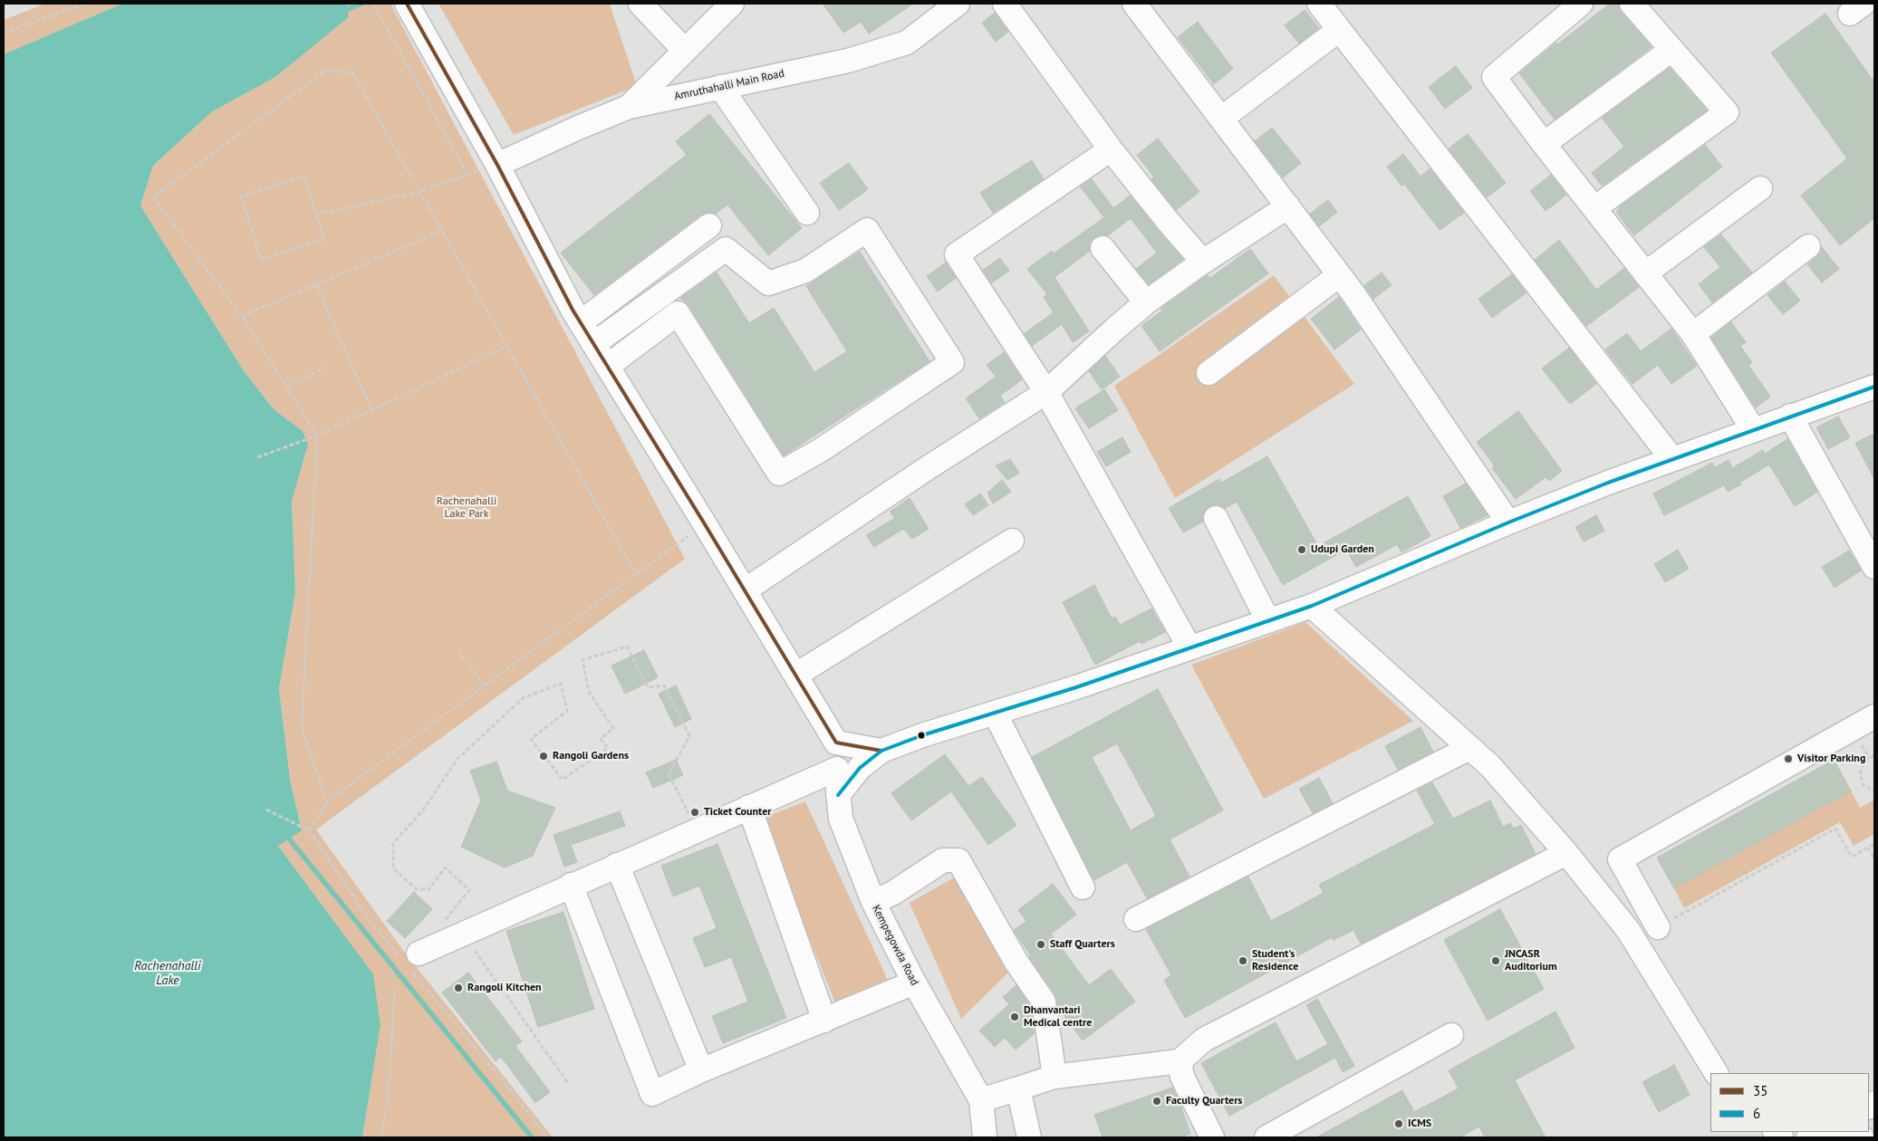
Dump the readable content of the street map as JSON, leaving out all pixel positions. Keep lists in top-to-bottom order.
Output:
{
  "streets": {
    "street": ["Amruthahalli Main Road", "Kempegowda Road"]
  },
  "crossings": [
    ["Amruthahalli Main Road", "Kempegowda Road"]
  ],
  "water": ["Rachenahalli Lake"],
  "parks": ["Rachenahalli Lake Park"],
  "places": [
    "Udupi Garden",
    "Rangoli Gardens",
    "Visitor Parking",
    "Ticket Counter",
    "Staff Quarters",
    "Student's Residence",
    "JNCASR Auditorium",
    "Rangoli Kitchen",
    "Dhanvantari Medical centre",
    "Faculty Quarters",
    "ICMS"
  ],
  "lines": ["transit line 35", "transit line 6"],
  "legend": ["35", "6"]
}
